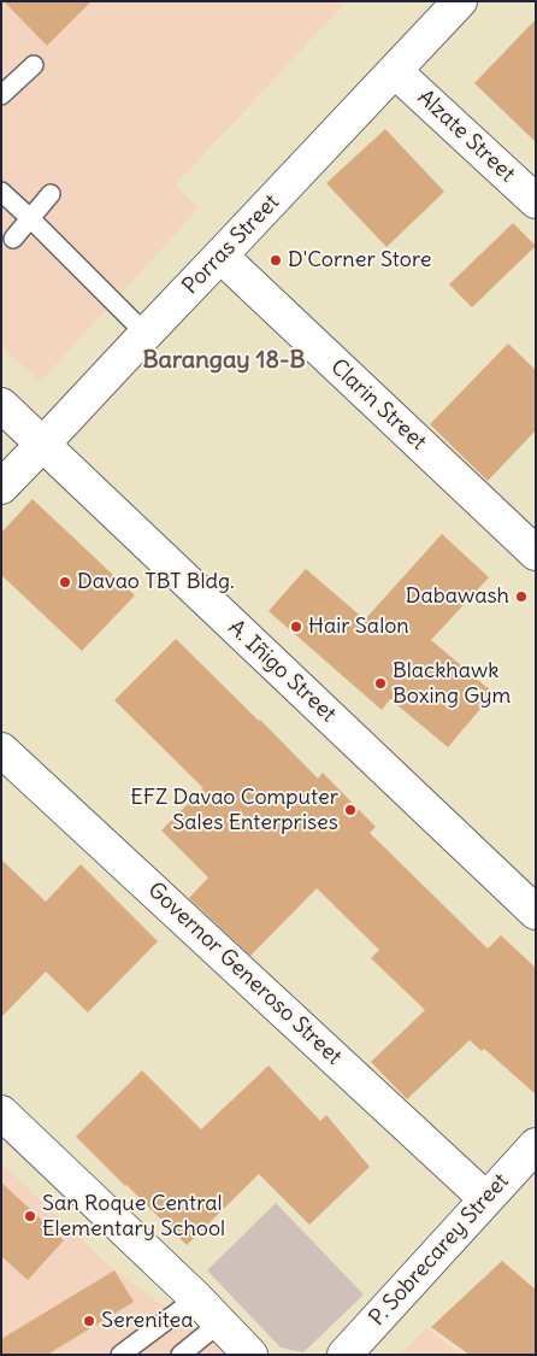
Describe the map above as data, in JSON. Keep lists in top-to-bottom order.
{
  "streets": {
    "street": [
      "Alzate Street",
      "Porras Street",
      "Clarin Street",
      "A. Iñigo Street",
      "Governor Generoso Street",
      "P. Sobrecarey Street"
    ]
  },
  "crossings": [
    ["Alzate Street", "Porras Street"],
    ["Porras Street", "Clarin Street"],
    ["Porras Street", "A. Iñigo Street"],
    ["Governor Generoso Street", "P. Sobrecarey Street"]
  ],
  "districts": ["Barangay 18-B"],
  "places": [
    "D'Corner Store",
    "Davao TBT Bldg.",
    "Dabawash",
    "Hair Salon",
    "Blackhawk Boxing Gym",
    "EFZ Davao Computer Sales Enterprises",
    "San Roque Central Elementary School",
    "Serenitea"
  ]
}
